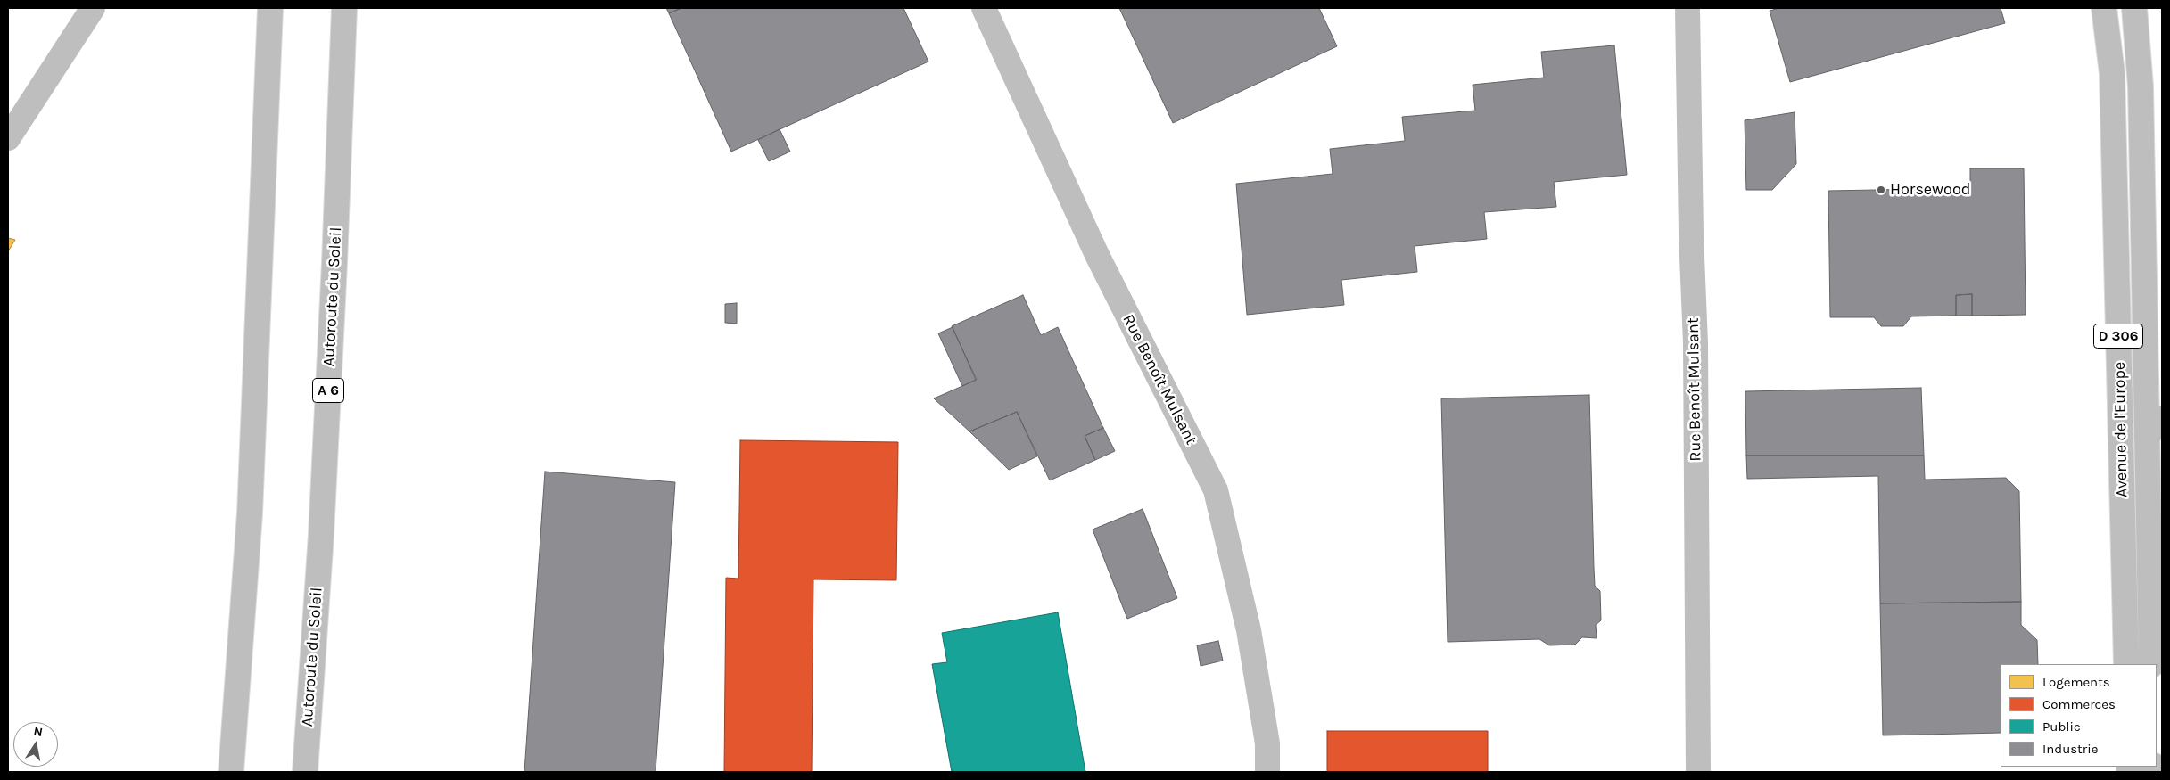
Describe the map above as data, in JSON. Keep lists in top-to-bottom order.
{
  "streets": {
    "main road": [
      "Autoroute du Soleil",
      "D 306",
      "Rue Benoît Mulsant",
      "A 6",
      "Avenue de l'Europe"
    ]
  },
  "places": ["Horsewood"],
  "legend": [
    "Logements",
    "Commerces",
    "Public",
    "Industrie"
  ],
  "north": "top"
}
